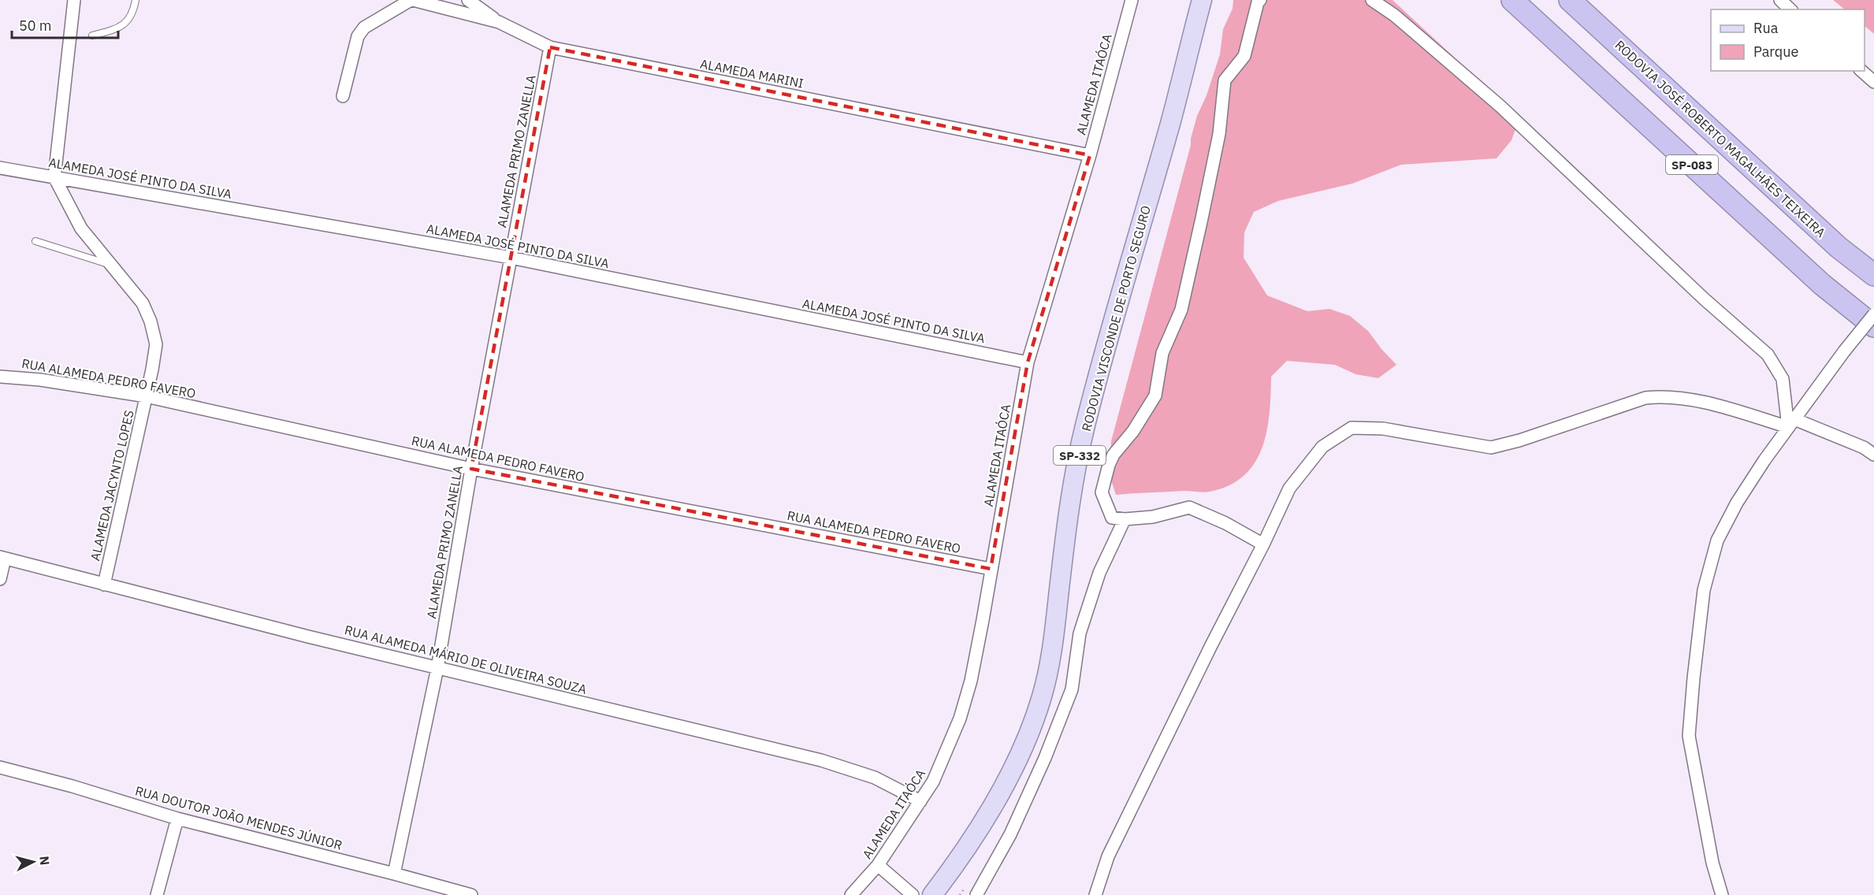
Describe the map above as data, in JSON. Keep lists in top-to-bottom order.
{
  "streets": {
    "highway": ["RODOVIA JOSÉ ROBERTO MAGALHÃES TEIXEIRA", "SP-083"],
    "main road": ["RODOVIA VISCONDE DE PORTO SEGURO", "SP-332"],
    "street": [
      "ALAMEDA MARINI",
      "ALAMEDA ITAÓCA",
      "ALAMEDA PRIMO ZANELLA",
      "ALAMEDA JOSÉ PINTO DA SILVA",
      "RUA ALAMEDA PEDRO FAVERO",
      "ALAMEDA JACYNTO LOPES",
      "RUA ALAMEDA MÁRIO DE OLIVEIRA SOUZA",
      "RUA DOUTOR JOÃO MENDES JÚNIOR"
    ]
  },
  "crossings": [
    ["ALAMEDA MARINI", "ALAMEDA ITAÓCA"],
    ["ALAMEDA MARINI", "ALAMEDA PRIMO ZANELLA"],
    ["ALAMEDA ITAÓCA", "ALAMEDA JOSÉ PINTO DA SILVA"],
    ["ALAMEDA ITAÓCA", "RUA ALAMEDA PEDRO FAVERO"],
    ["ALAMEDA ITAÓCA", "RUA ALAMEDA MÁRIO DE OLIVEIRA SOUZA"],
    ["ALAMEDA PRIMO ZANELLA", "ALAMEDA JOSÉ PINTO DA SILVA"],
    ["ALAMEDA PRIMO ZANELLA", "RUA ALAMEDA PEDRO FAVERO"],
    ["ALAMEDA PRIMO ZANELLA", "RUA ALAMEDA MÁRIO DE OLIVEIRA SOUZA"],
    ["ALAMEDA PRIMO ZANELLA", "RUA DOUTOR JOÃO MENDES JÚNIOR"],
    ["ALAMEDA JOSÉ PINTO DA SILVA", "ALAMEDA JACYNTO LOPES"],
    ["RUA ALAMEDA PEDRO FAVERO", "ALAMEDA JACYNTO LOPES"],
    ["ALAMEDA JACYNTO LOPES", "RUA ALAMEDA MÁRIO DE OLIVEIRA SOUZA"]
  ],
  "legend": ["Rua", "Parque"],
  "scale_bar": "50 m",
  "north": "right"
}
